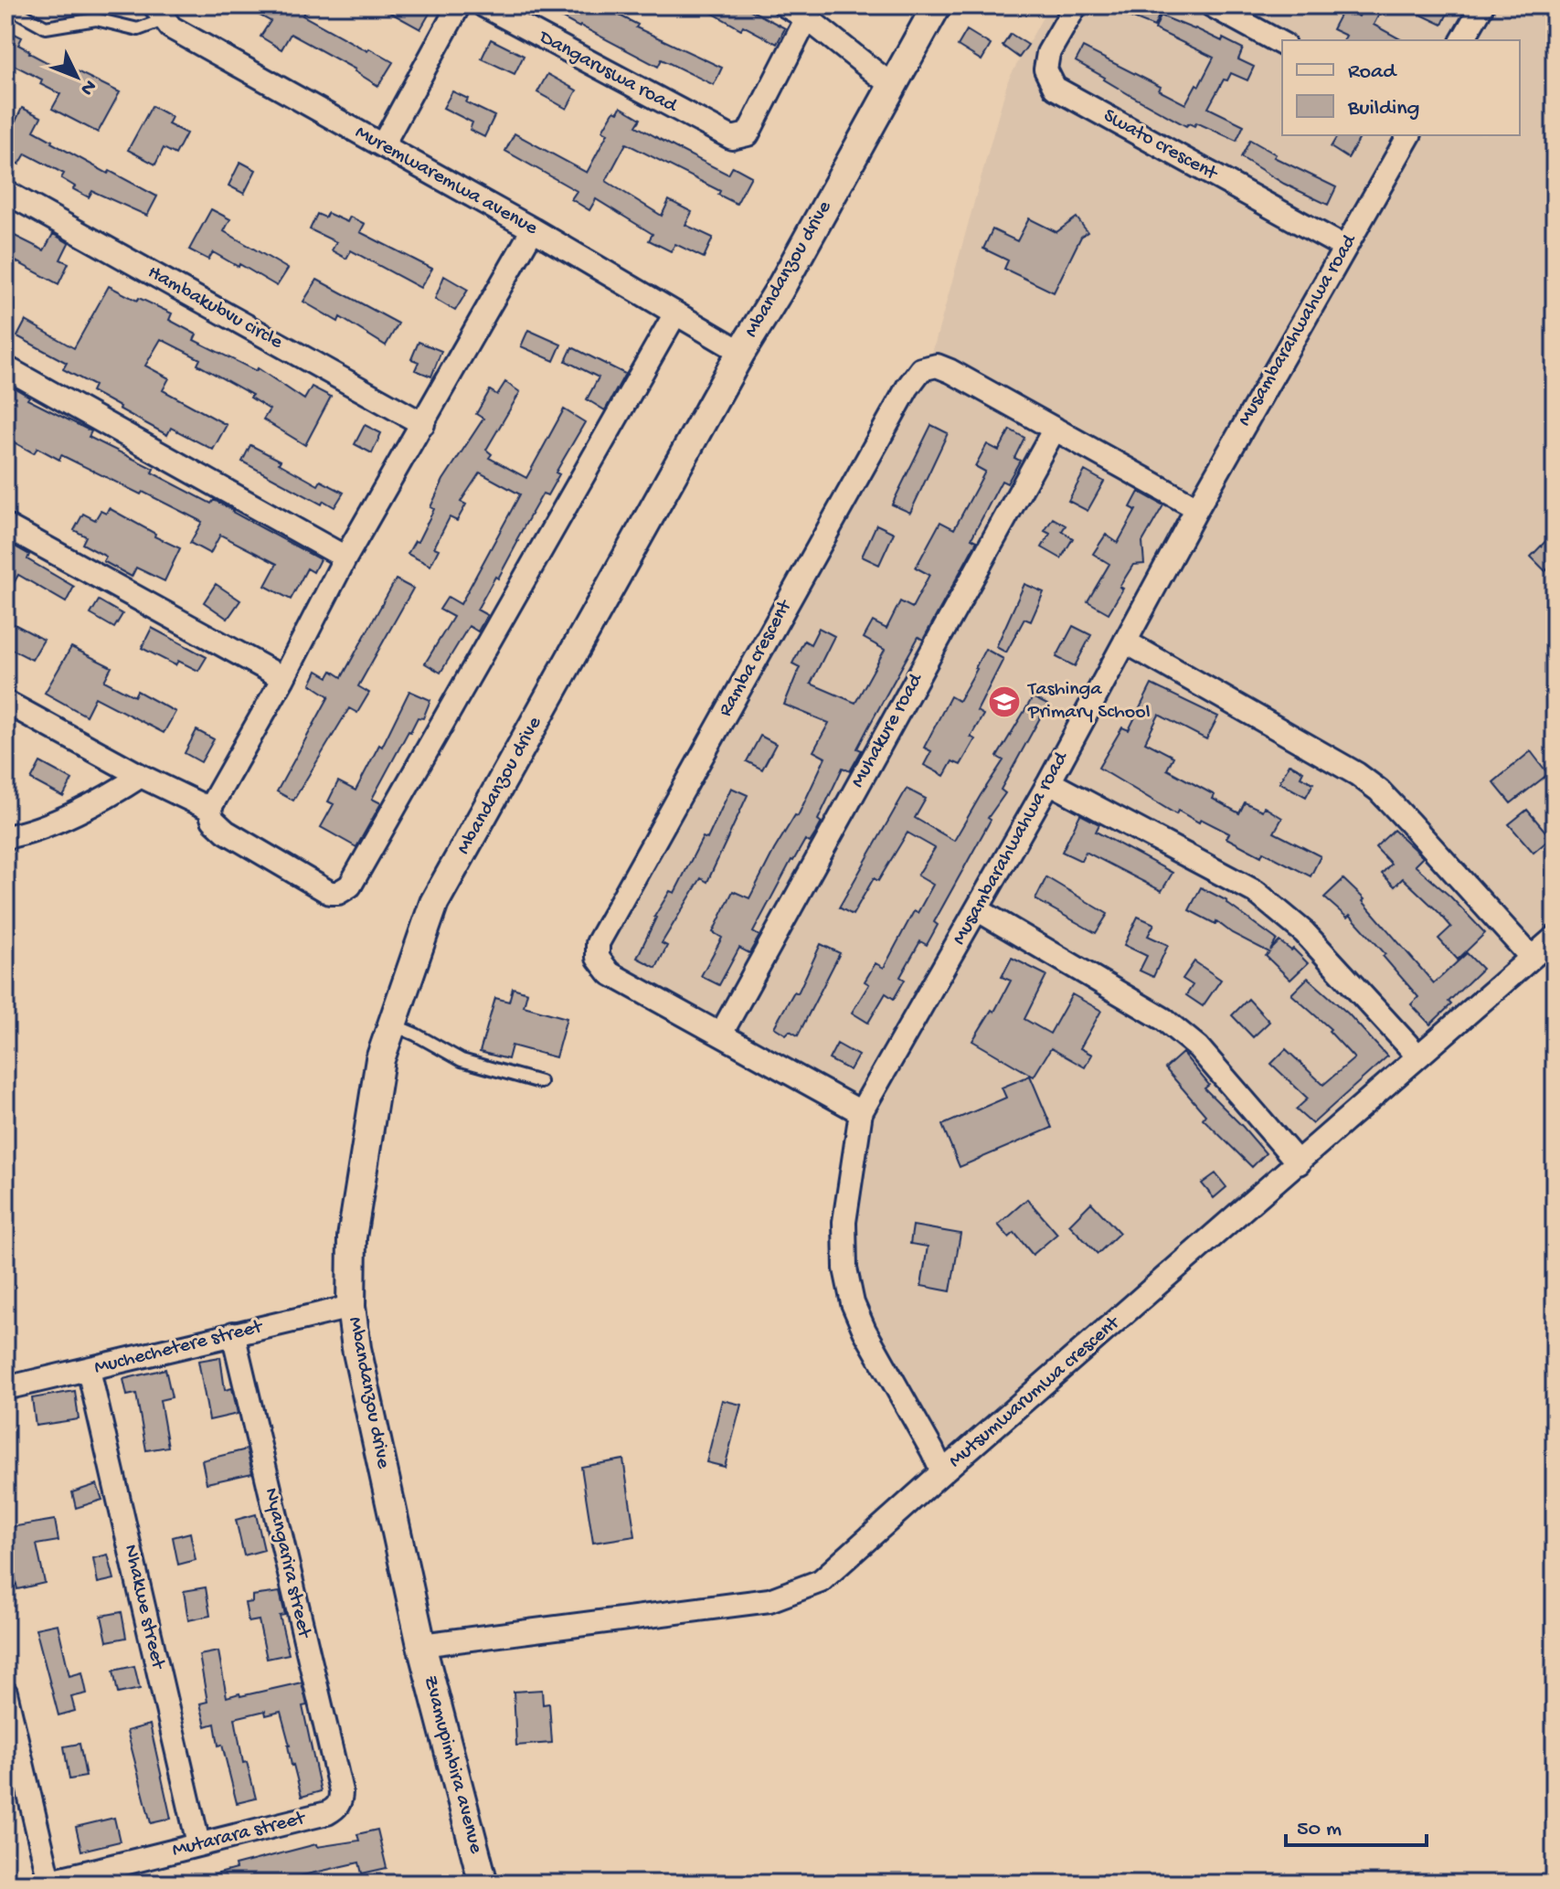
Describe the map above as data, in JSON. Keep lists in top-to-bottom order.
{
  "streets": {
    "street": [
      "Dangaruswa road",
      "Swato crescent",
      "Muremwaremwa avenue",
      "Mbandanzou drive",
      "Hambakubvu circle",
      "Musambarahwahwa road",
      "Ramba crescent",
      "Muhakure road",
      "Muchechetere street",
      "Mutsumwarumwa crescent",
      "Nyangarira street",
      "Nhakwe street",
      "Zvamupimbira avenue",
      "Mutarara street"
    ]
  },
  "crossings": [
    ["Swato crescent", "Musambarahwahwa road"],
    ["Muremwaremwa avenue", "Mbandanzou drive"],
    ["Mbandanzou drive", "Muchechetere street"],
    ["Mbandanzou drive", "Mutsumwarumwa crescent"],
    ["Mbandanzou drive", "Zvamupimbira avenue"],
    ["Musambarahwahwa road", "Ramba crescent"],
    ["Musambarahwahwa road", "Mutsumwarumwa crescent"],
    ["Ramba crescent", "Muhakure road"],
    ["Muchechetere street", "Nyangarira street"],
    ["Muchechetere street", "Nhakwe street"],
    ["Mutsumwarumwa crescent", "Zvamupimbira avenue"],
    ["Nyangarira street", "Mutarara street"],
    ["Nhakwe street", "Mutarara street"]
  ],
  "places": {
    "school or university": ["Tashinga Primary School"]
  },
  "legend": ["Road", "Building"],
  "scale_bar": "50 m",
  "north": "bottom right"
}
